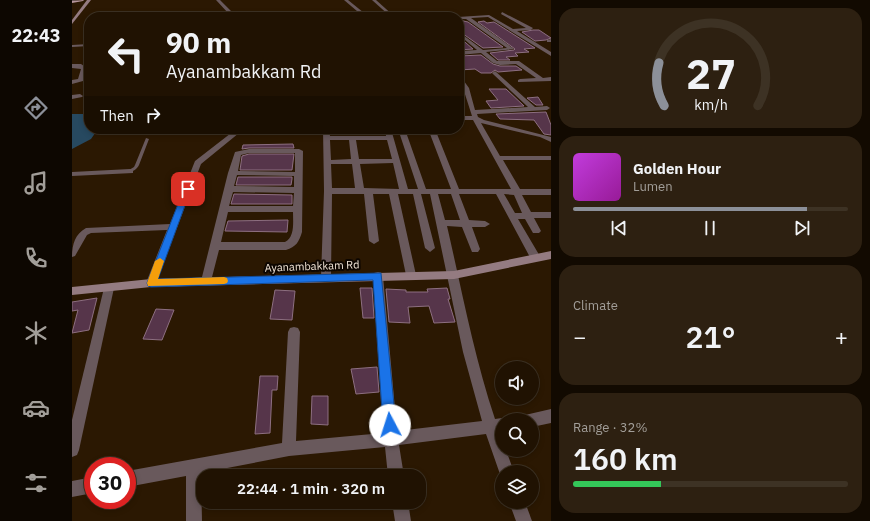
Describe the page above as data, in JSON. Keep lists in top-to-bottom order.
{
  "streets": {
    "street": ["Ayanambakkam Rd"]
  },
  "page": {
    "tabs": "22:43",
    "turn": ["90 m", "Ayanambakkam Rd"],
    "then": "Then",
    "song": ["Golden Hour", "Lumen"],
    "tile": [
      "Climate",
      ["Range · 32%", "160 km"]
    ],
    "heat": ["−", "21°", "+"],
    "limit": "30",
    "trip": "22:44 · 1 min · 320 m",
    "gauge": ["27", "km/h"]
  }
}
